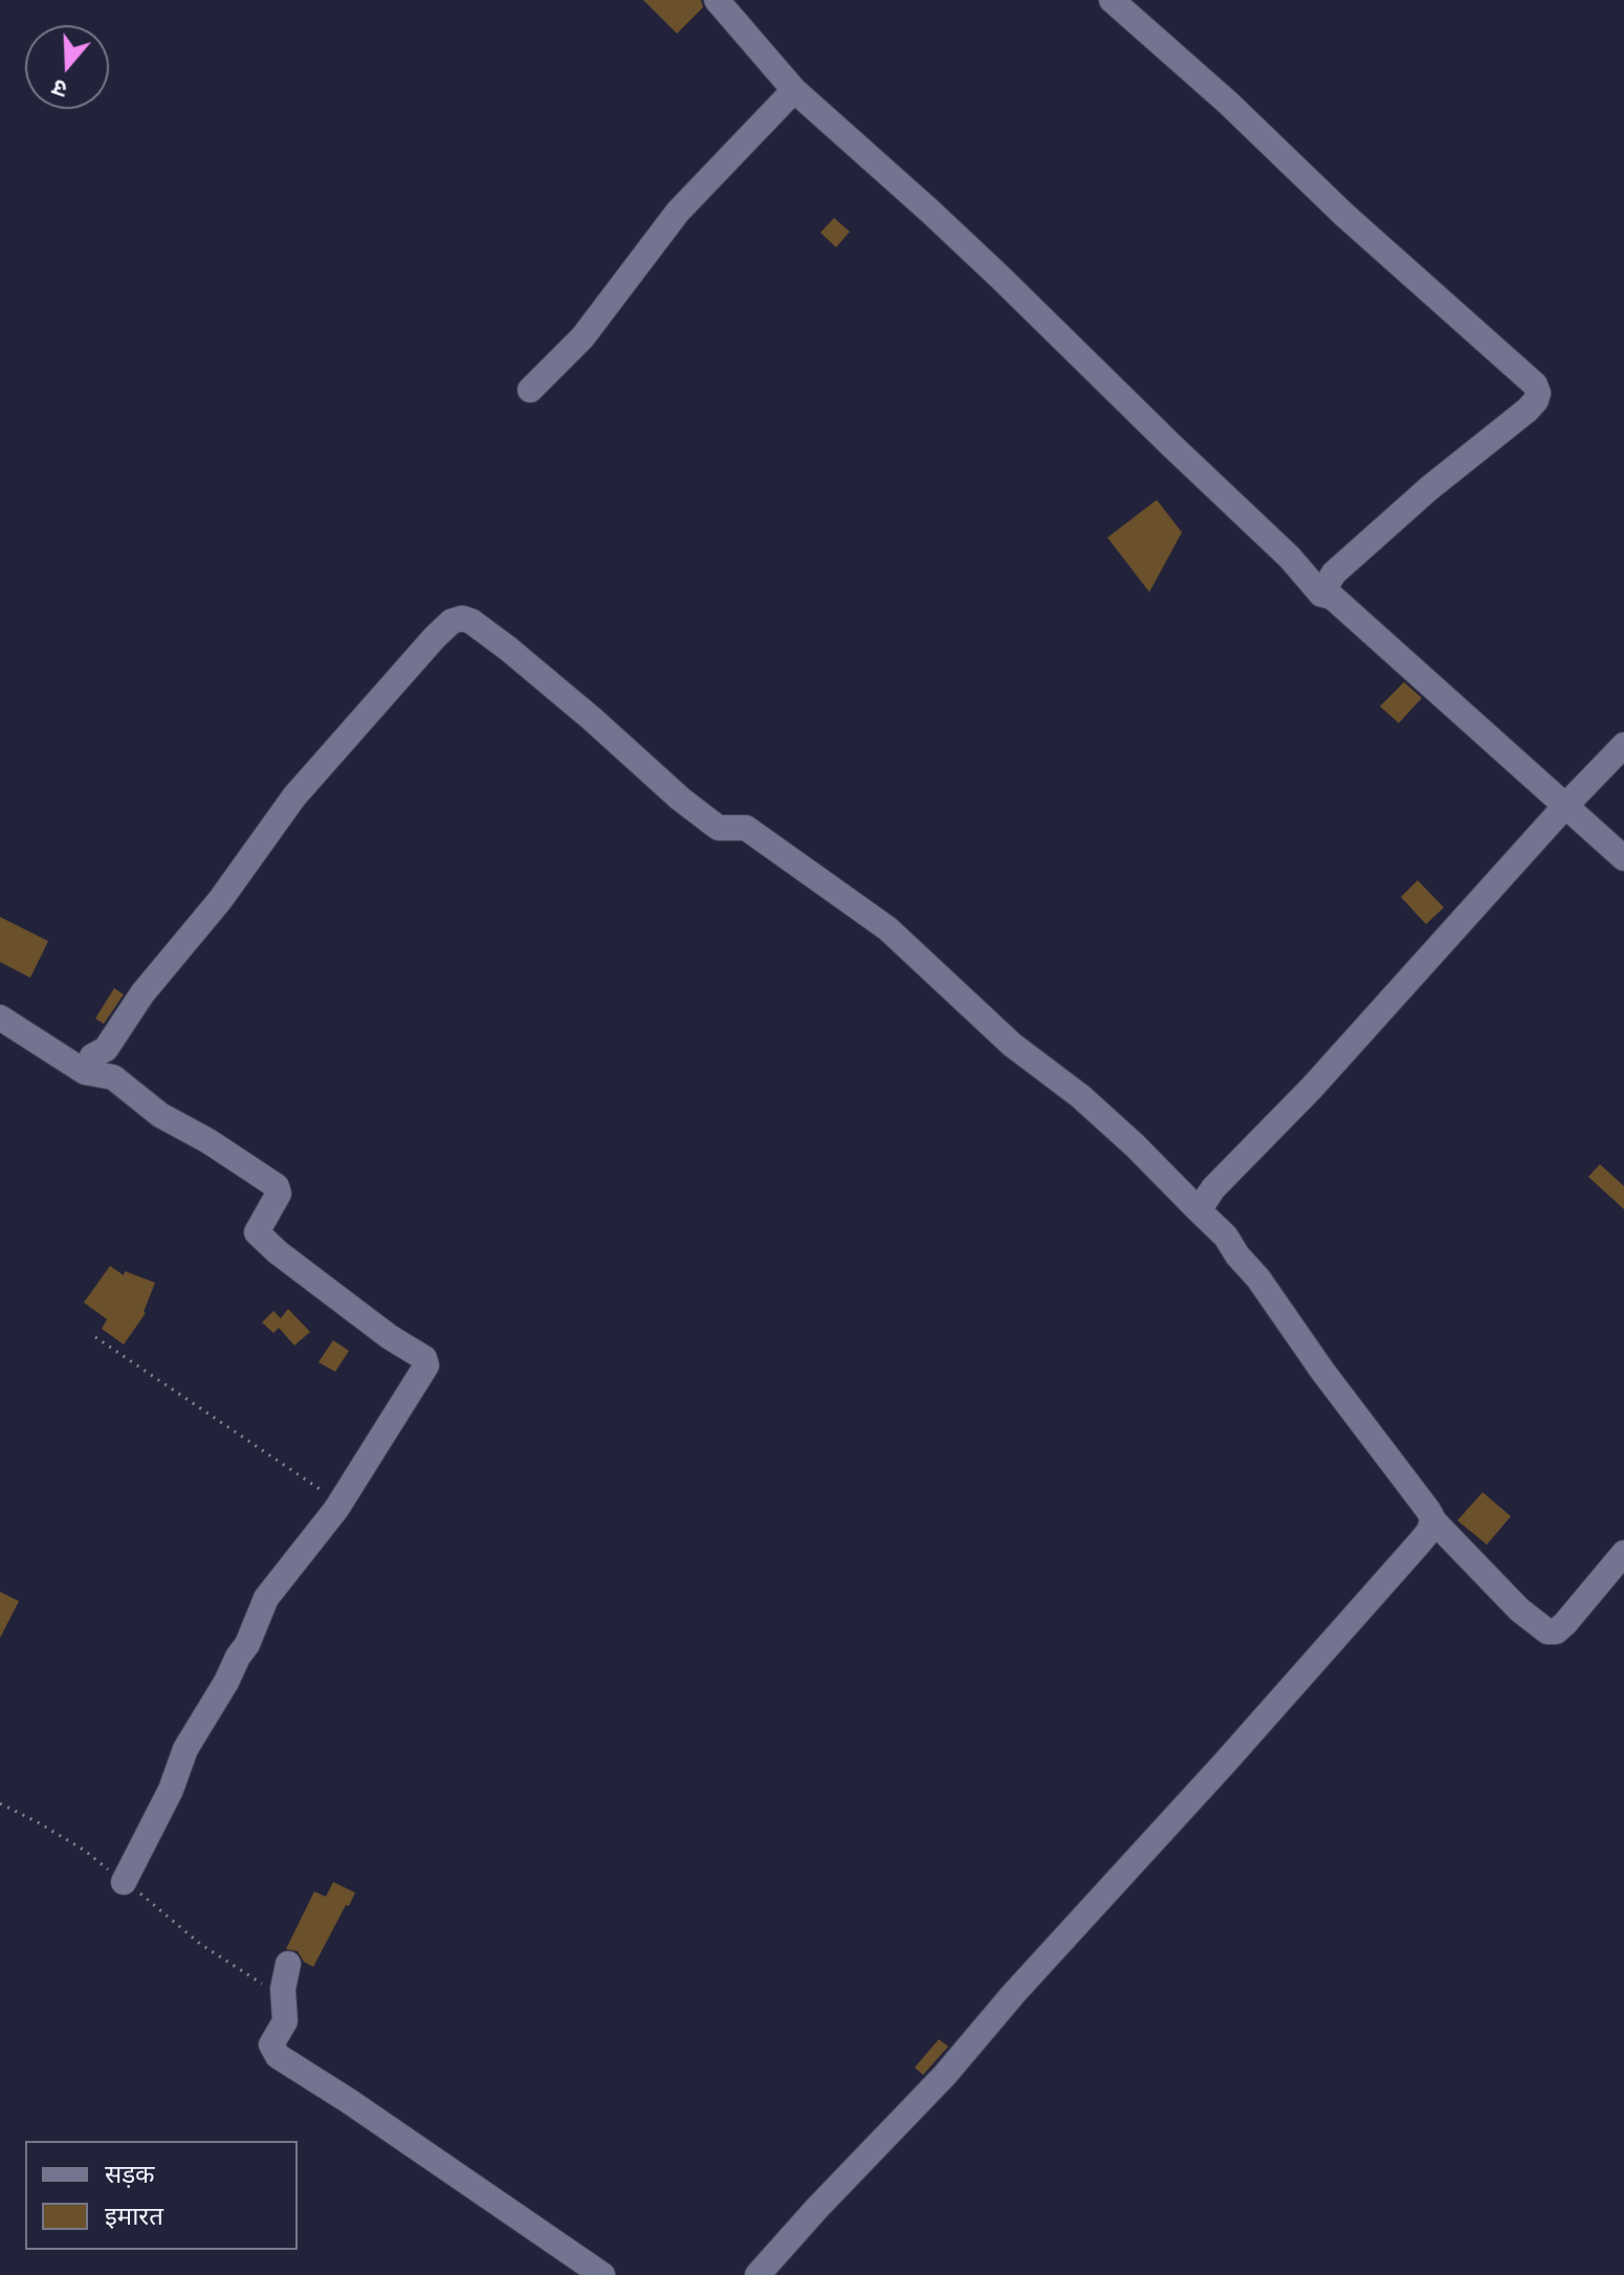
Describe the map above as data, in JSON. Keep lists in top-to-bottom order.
{
  "legend": ["सड़क", "इमारत"],
  "north": "bottom"
}
